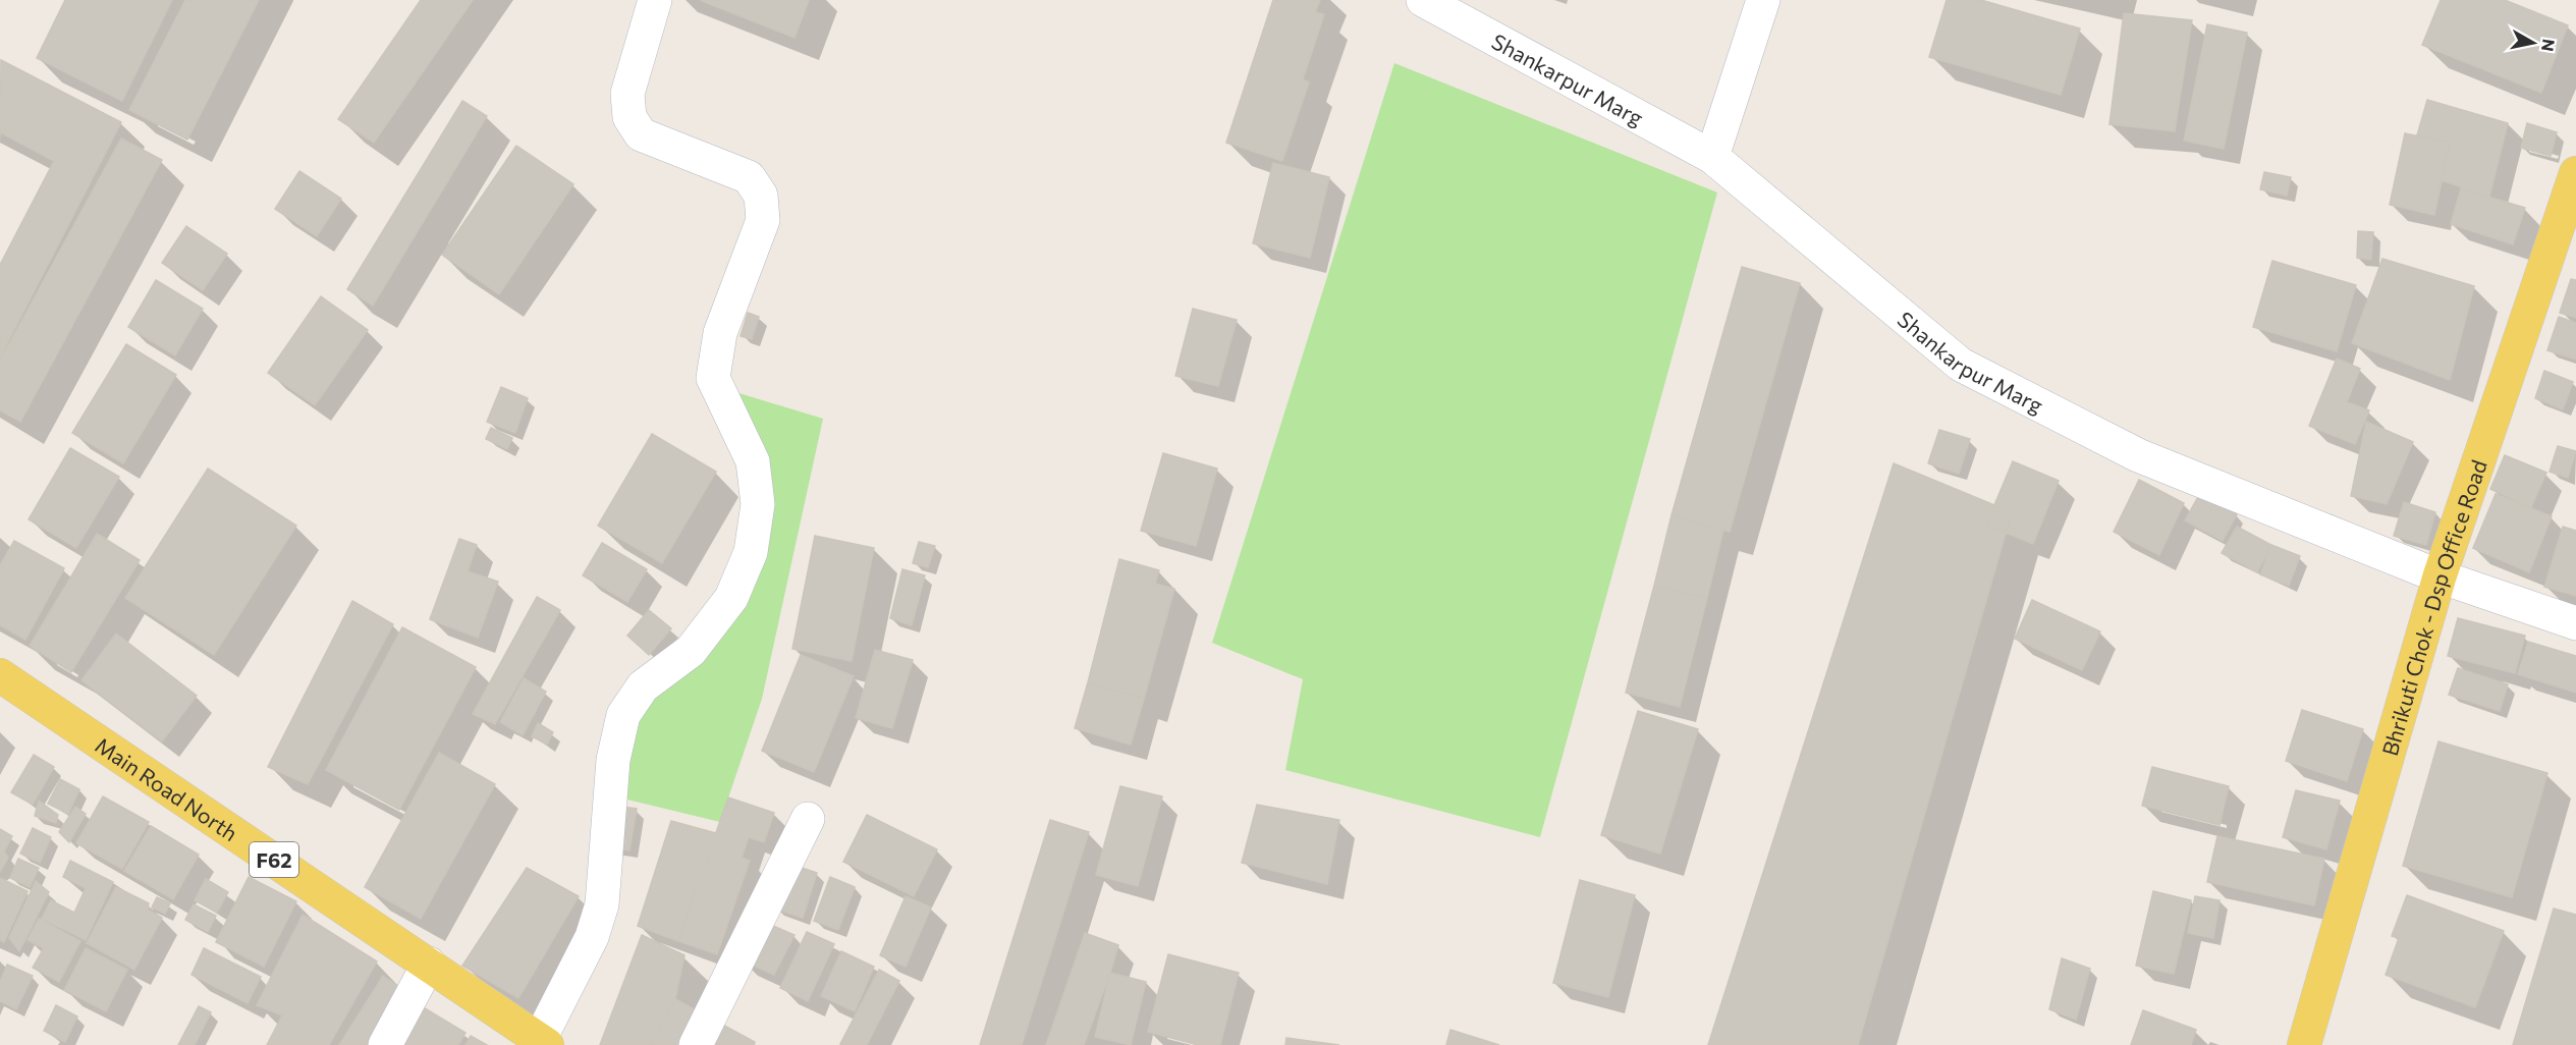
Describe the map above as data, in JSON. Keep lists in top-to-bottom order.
{
  "streets": {
    "main road": ["Bhrikuti Chok - Dsp Office Road", "Main Road North", "F62"],
    "street": ["Shankarpur Marg"]
  },
  "crossings": [
    ["Shankarpur Marg", "Bhrikuti Chok - Dsp Office Road"]
  ],
  "north": "right"
}
